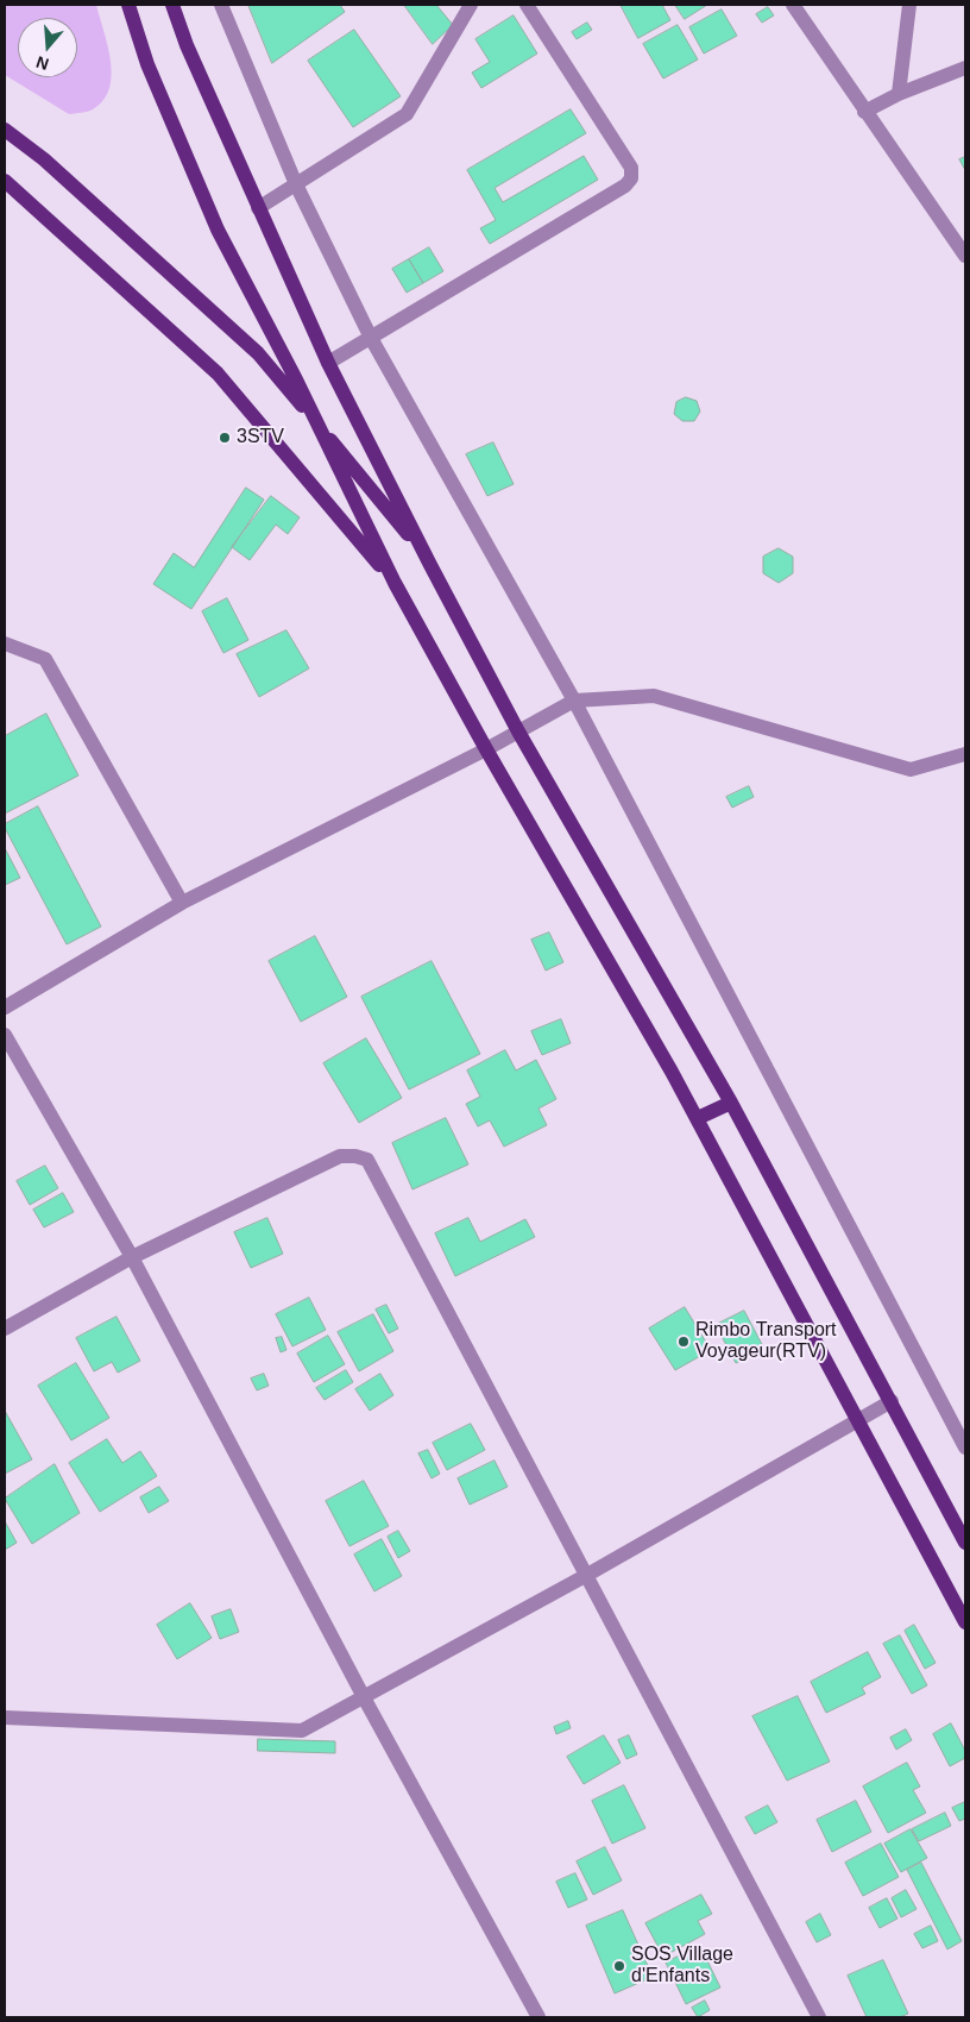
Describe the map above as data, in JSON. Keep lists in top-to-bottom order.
{
  "places": ["3STV", "Rimbo Transport Voyageur(RTV)", "SOS Village d'Enfants"],
  "north": "bottom"
}
